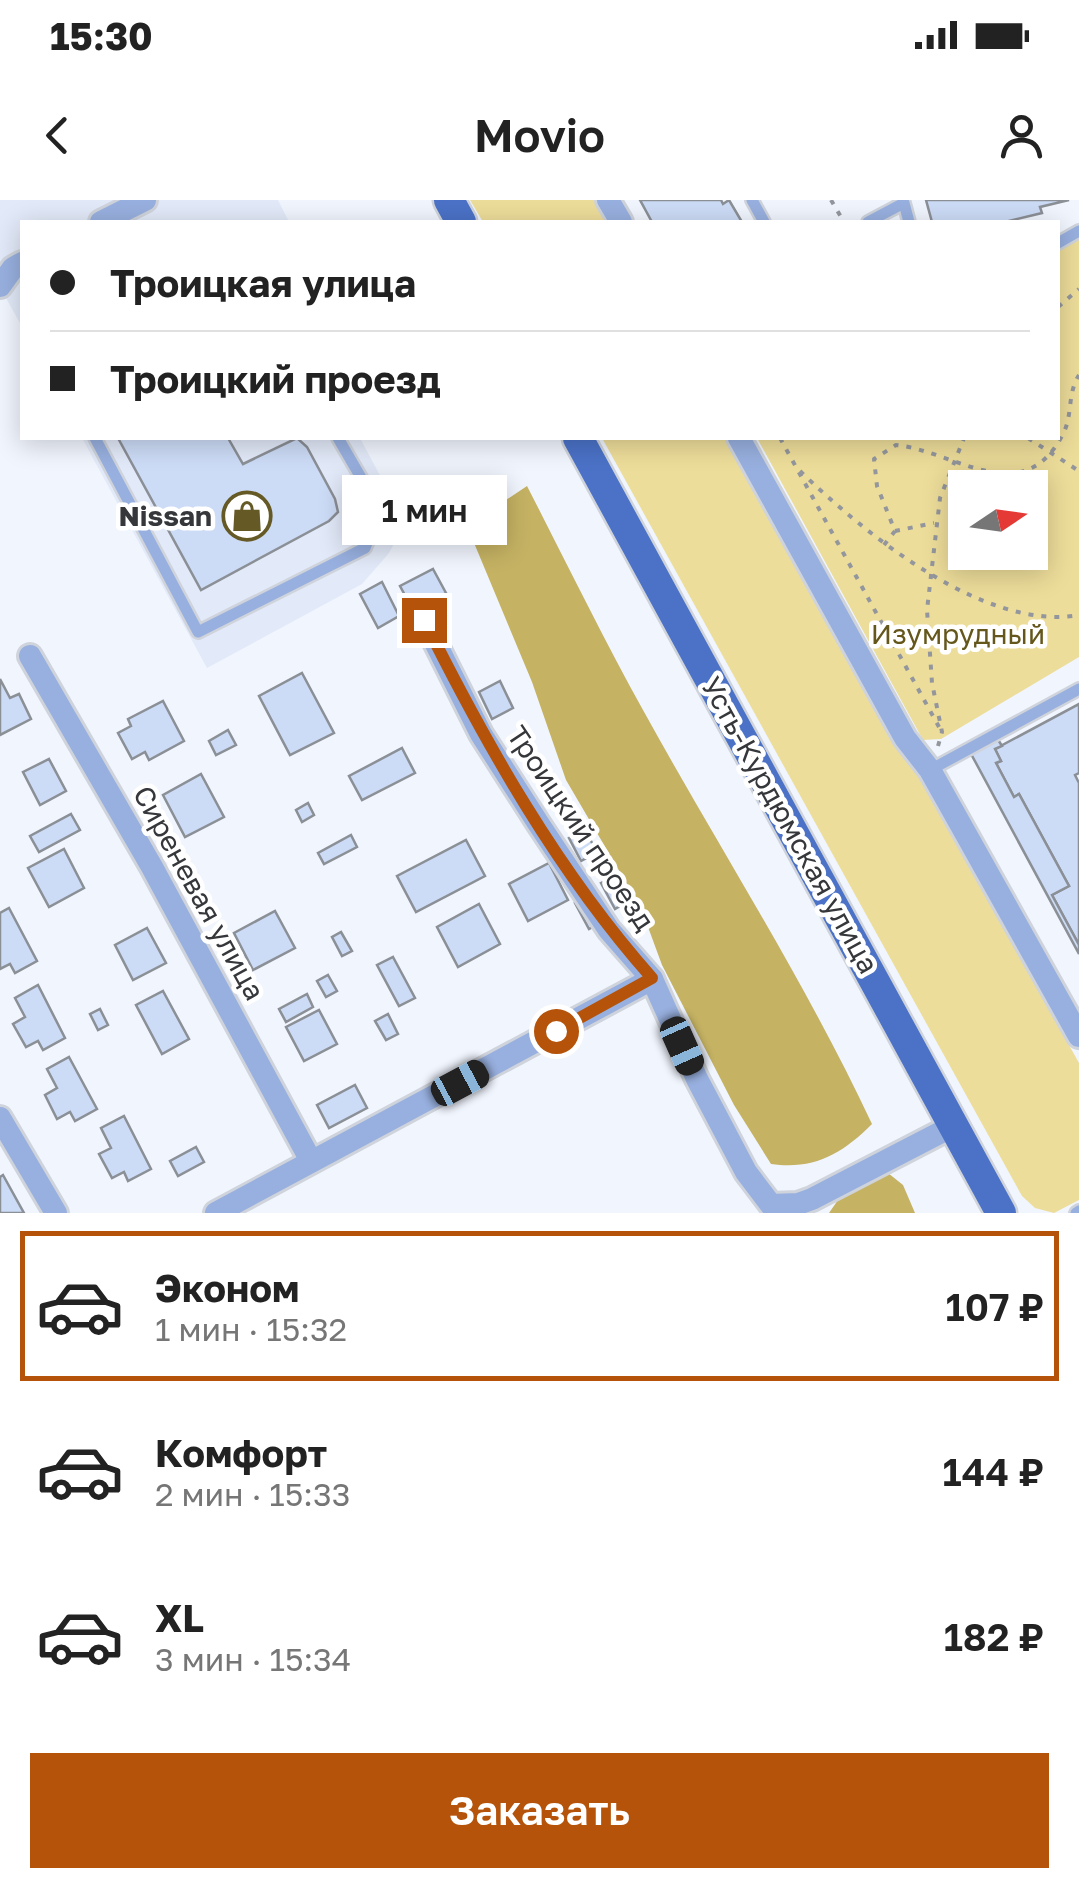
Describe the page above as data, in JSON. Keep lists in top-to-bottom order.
{
  "streets": {
    "main road": ["Усть-Курдюмская улица"],
    "street": ["Троицкий проезд", "Сиреневая улица"]
  },
  "crossings": [
    ["Усть-Курдюмская улица", "Троицкий проезд"]
  ],
  "parks": ["Изумрудный"],
  "places": {
    "shop": ["Nissan"]
  },
  "north": "right",
  "page": {
    "status": "15:30",
    "header": "Movio",
    "banner": ["Троицкая улица", "Троицкий проезд"],
    "bubble": "1 мин",
    "list": [
      {
        "name": "Эконом",
        "note": "1 мин · 15:32",
        "value": "107 ₽"
      },
      {
        "name": "Комфорт",
        "note": "2 мин · 15:33",
        "value": "144 ₽"
      },
      {
        "name": "XL",
        "note": "3 мин · 15:34",
        "value": "182 ₽"
      }
    ],
    "buttons": "Заказать"
  }
}
